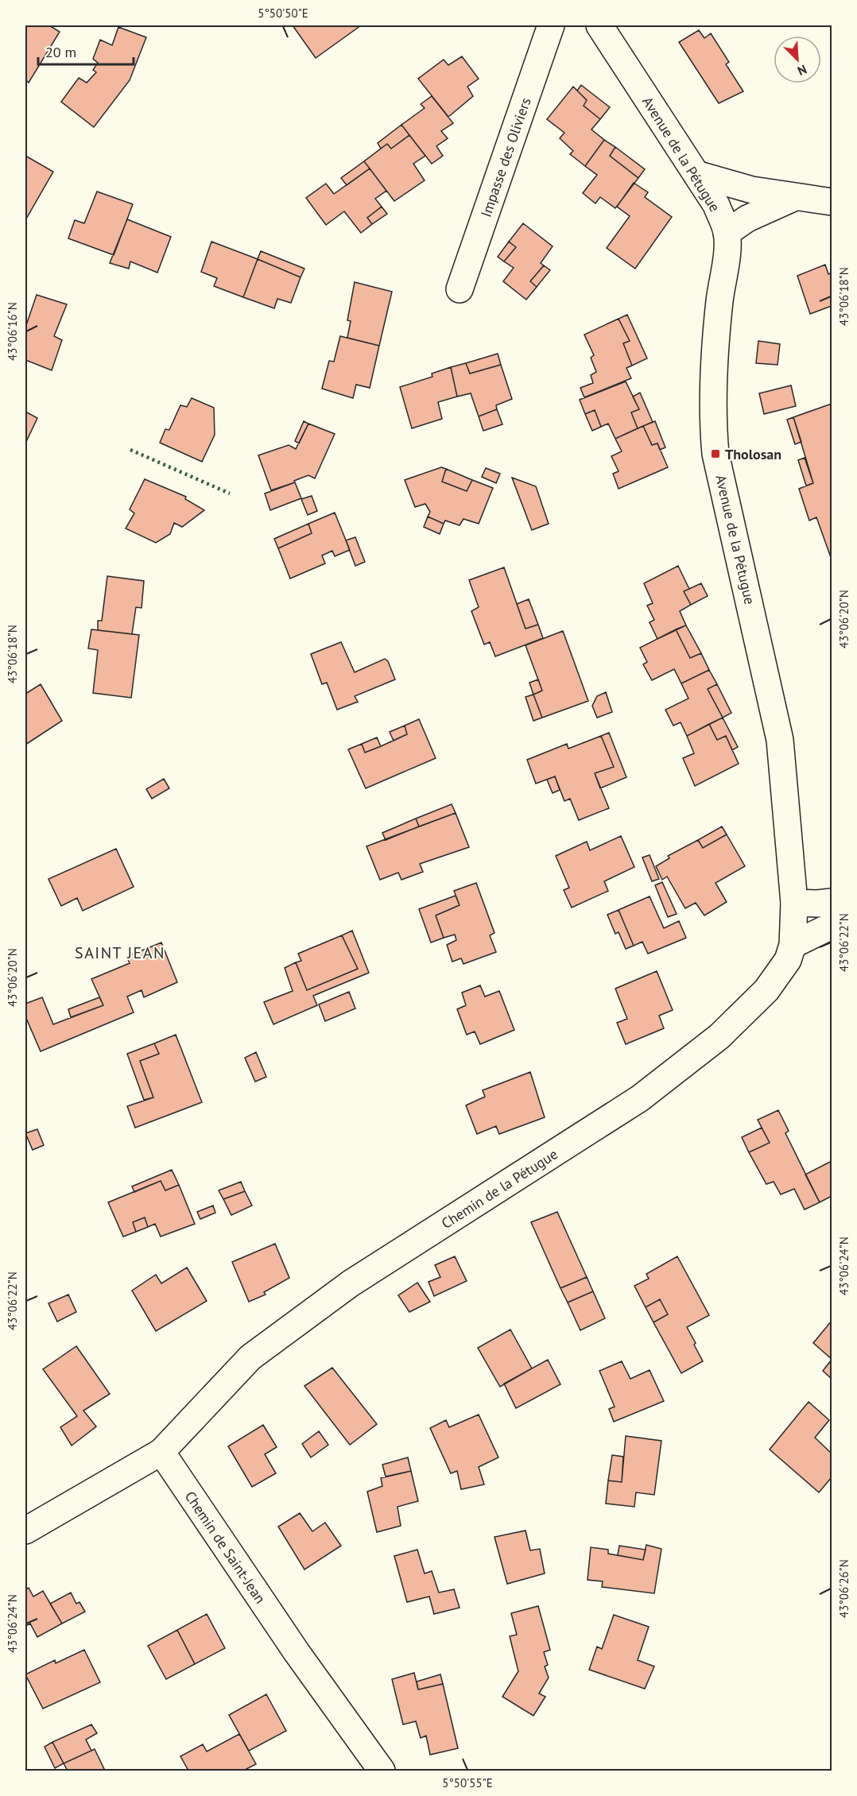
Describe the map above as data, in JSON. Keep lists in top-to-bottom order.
{
  "streets": {
    "street": [
      "Avenue de la Pétugue",
      "Impasse des Oliviers",
      "Chemin de la Pétugue",
      "Chemin de Saint-Jean"
    ]
  },
  "crossings": [
    ["Avenue de la Pétugue", "Chemin de la Pétugue"],
    ["Chemin de la Pétugue", "Chemin de Saint-Jean"]
  ],
  "districts": ["SAINT JEAN"],
  "places": {
    "transit": ["Tholosan"]
  },
  "scale_bar": "20 m",
  "north": "bottom right",
  "coordinates": [
    "5°50'50\"E",
    "43°06'18\"N",
    "43°06'16\"N",
    "43°06'20\"N",
    "43°06'22\"N",
    "43°06'24\"N",
    "43°06'26\"N",
    "5°50'55\"E"
  ]
}
